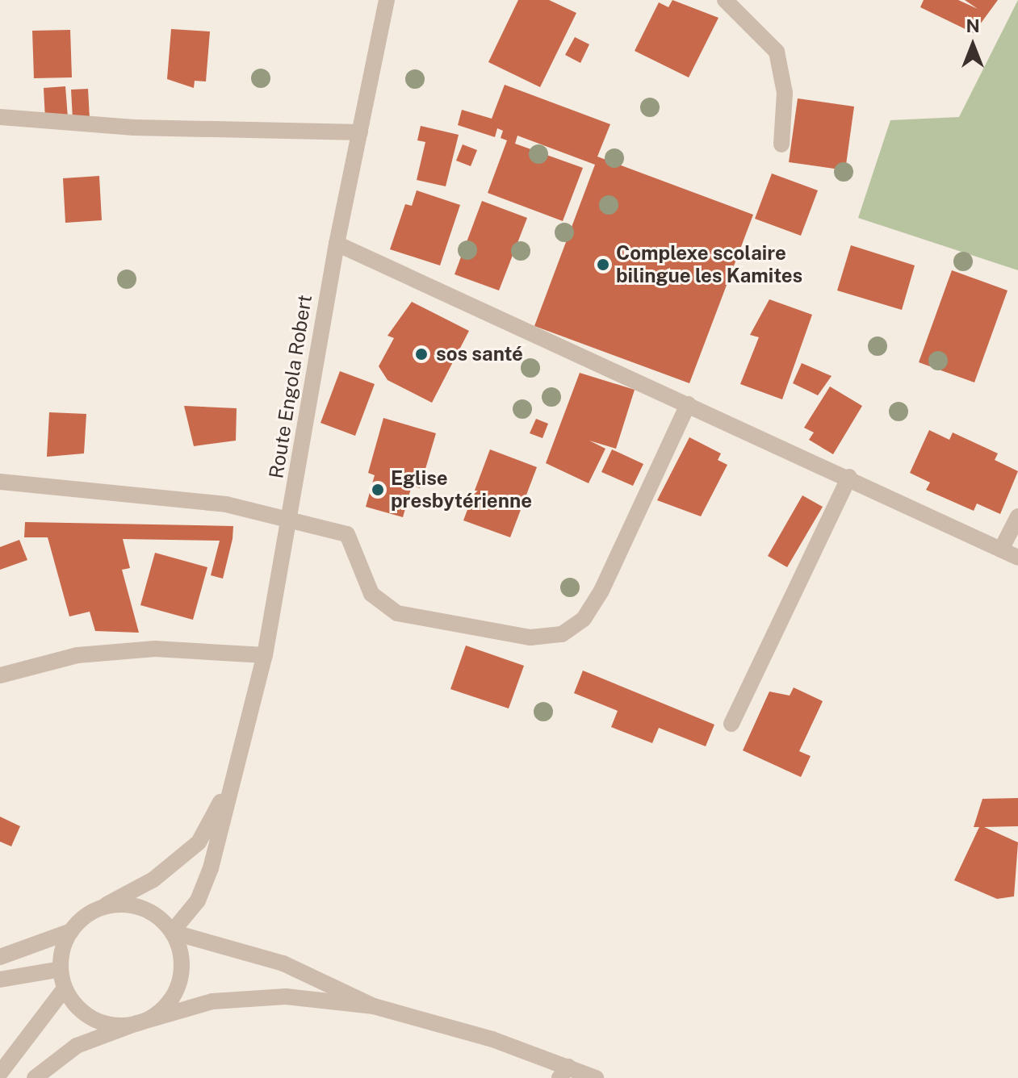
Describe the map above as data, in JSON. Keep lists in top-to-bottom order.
{
  "streets": {
    "street": ["Route Engola Robert"]
  },
  "places": ["Complexe scolaire bilingue les Kamites", "sos santé", "Eglise presbytérienne"],
  "north": "top"
}
